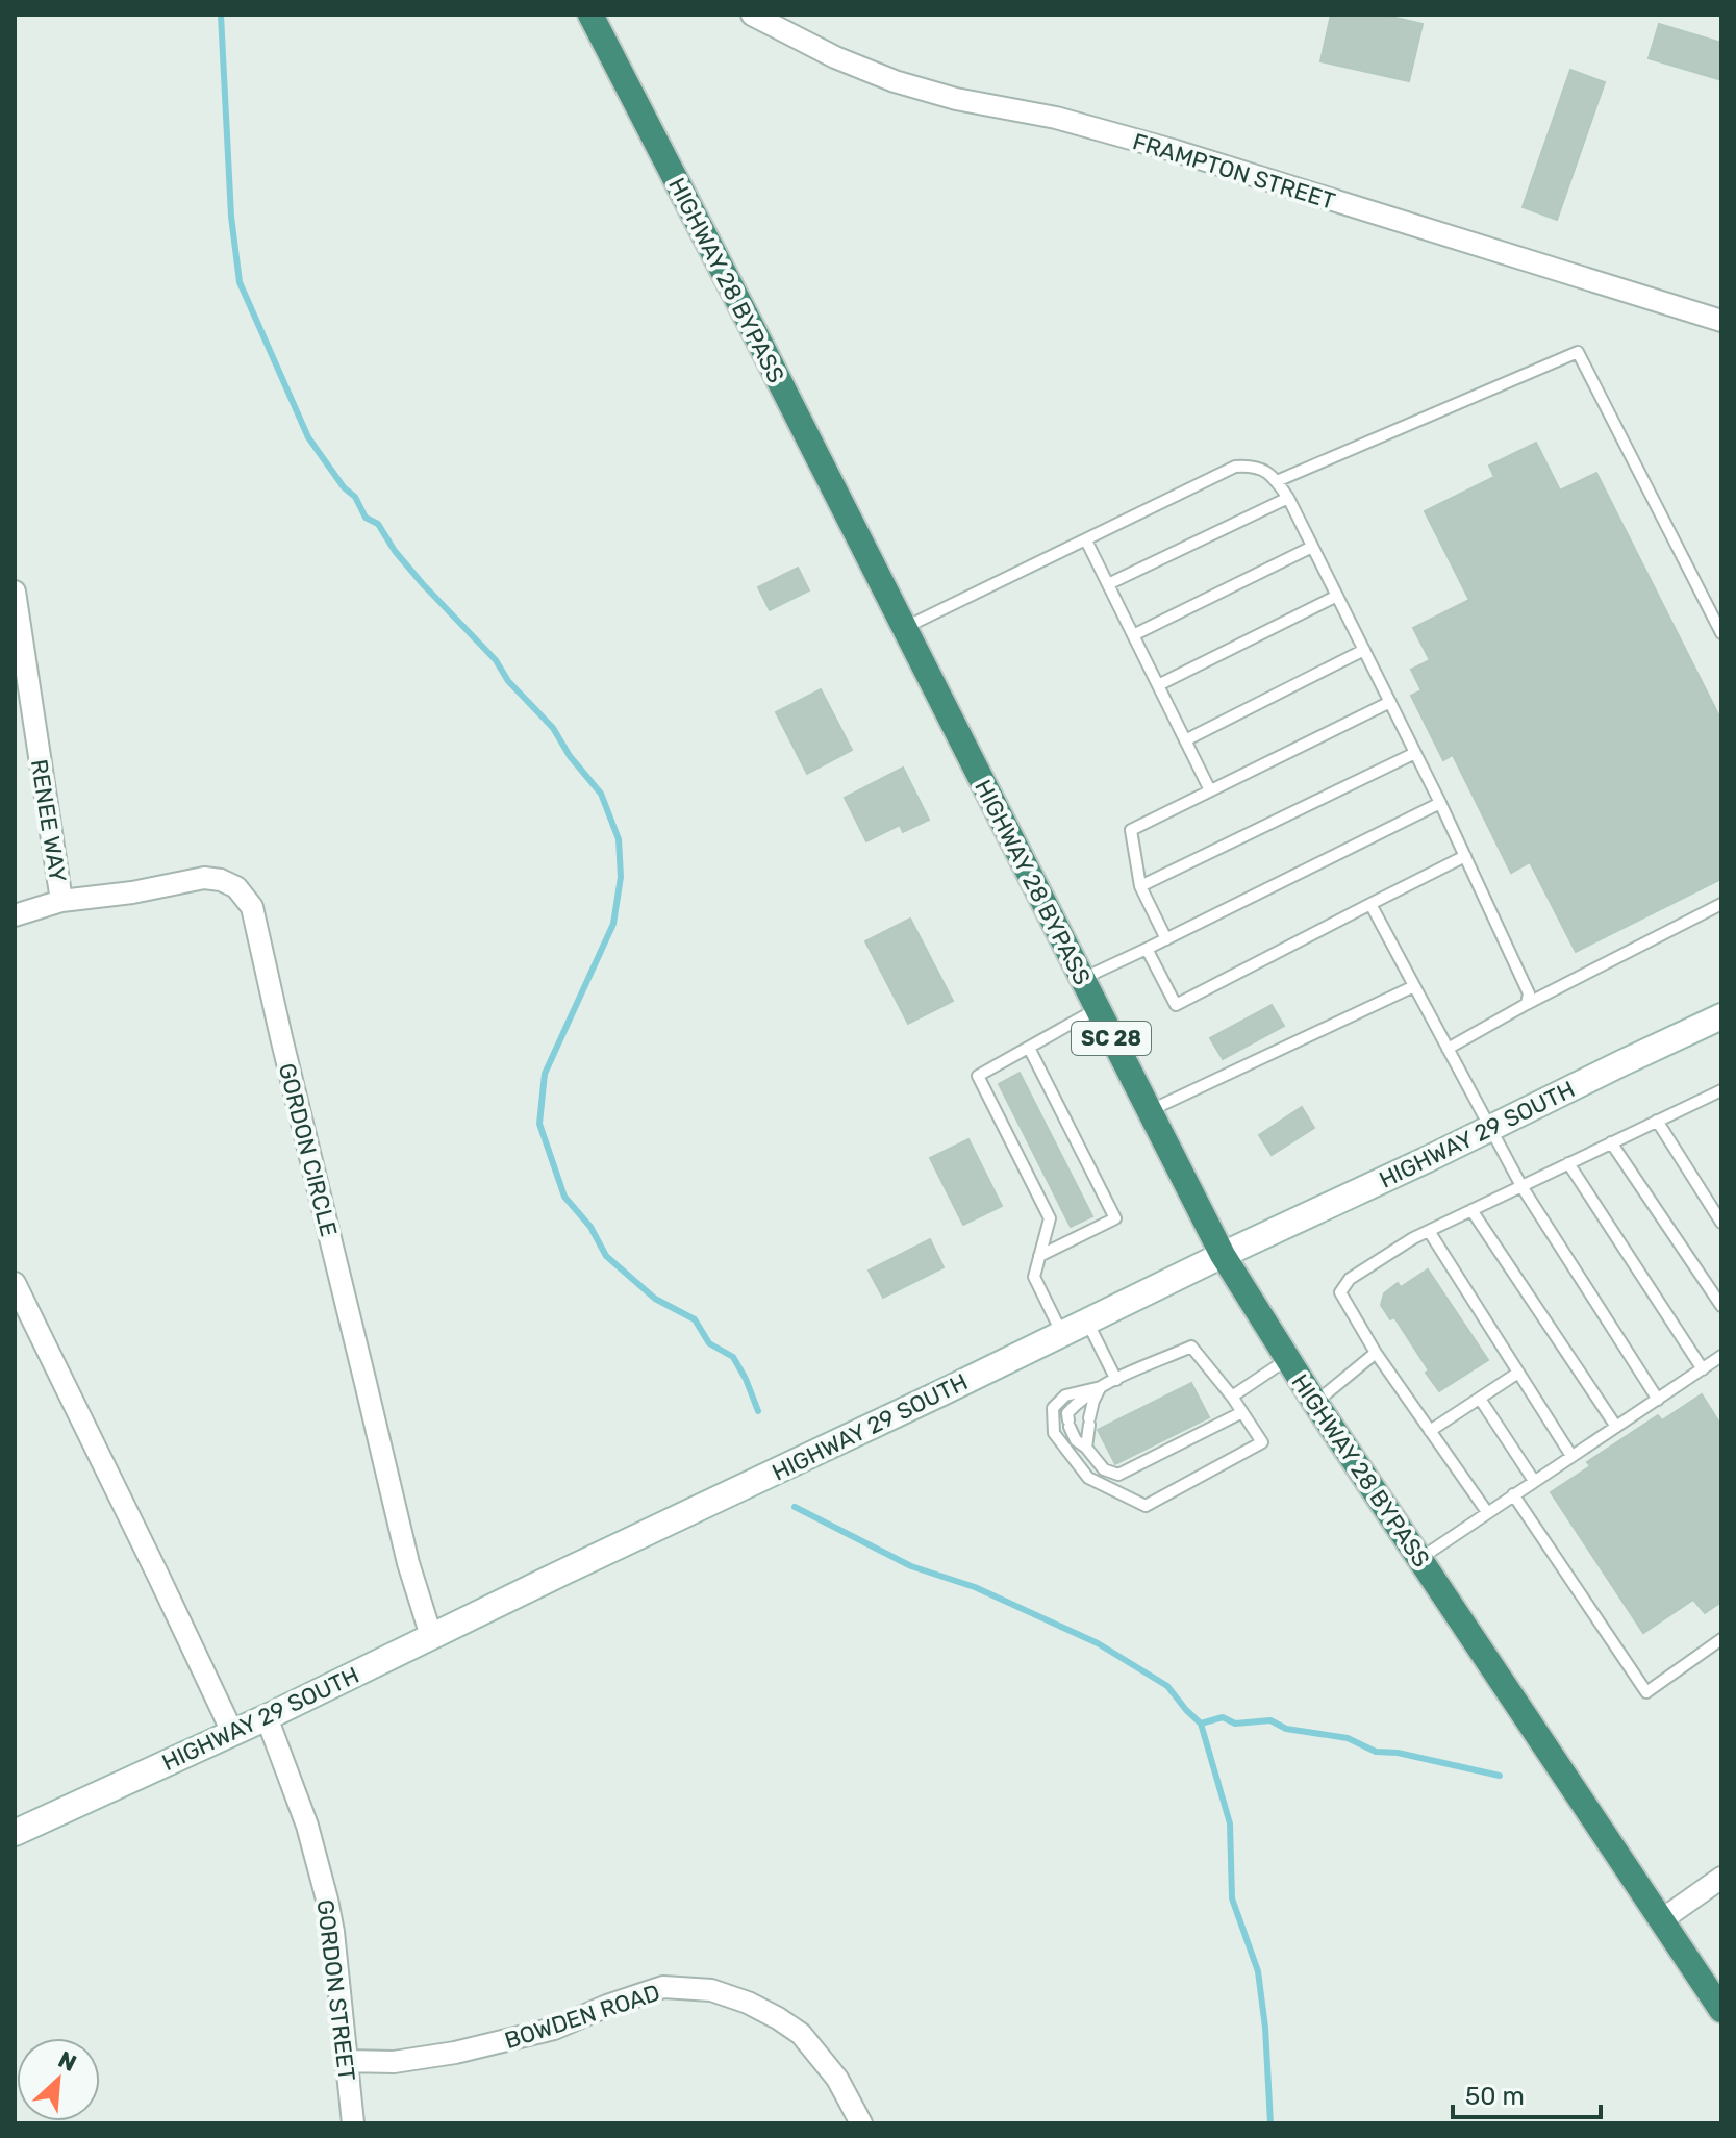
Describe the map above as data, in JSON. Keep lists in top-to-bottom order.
{
  "streets": {
    "highway": ["HIGHWAY 28 BYPASS", "SC 28"],
    "main road": ["HIGHWAY 29 SOUTH"],
    "street": [
      "FRAMPTON STREET",
      "RENEE WAY",
      "GORDON CIRCLE",
      "GORDON STREET",
      "BOWDEN ROAD"
    ]
  },
  "crossings": [
    ["HIGHWAY 28 BYPASS", "HIGHWAY 29 SOUTH"],
    ["RENEE WAY", "GORDON CIRCLE"],
    ["HIGHWAY 29 SOUTH", "GORDON CIRCLE"],
    ["HIGHWAY 29 SOUTH", "GORDON STREET"],
    ["GORDON STREET", "BOWDEN ROAD"]
  ],
  "scale_bar": "50 m",
  "north": "top right"
}
